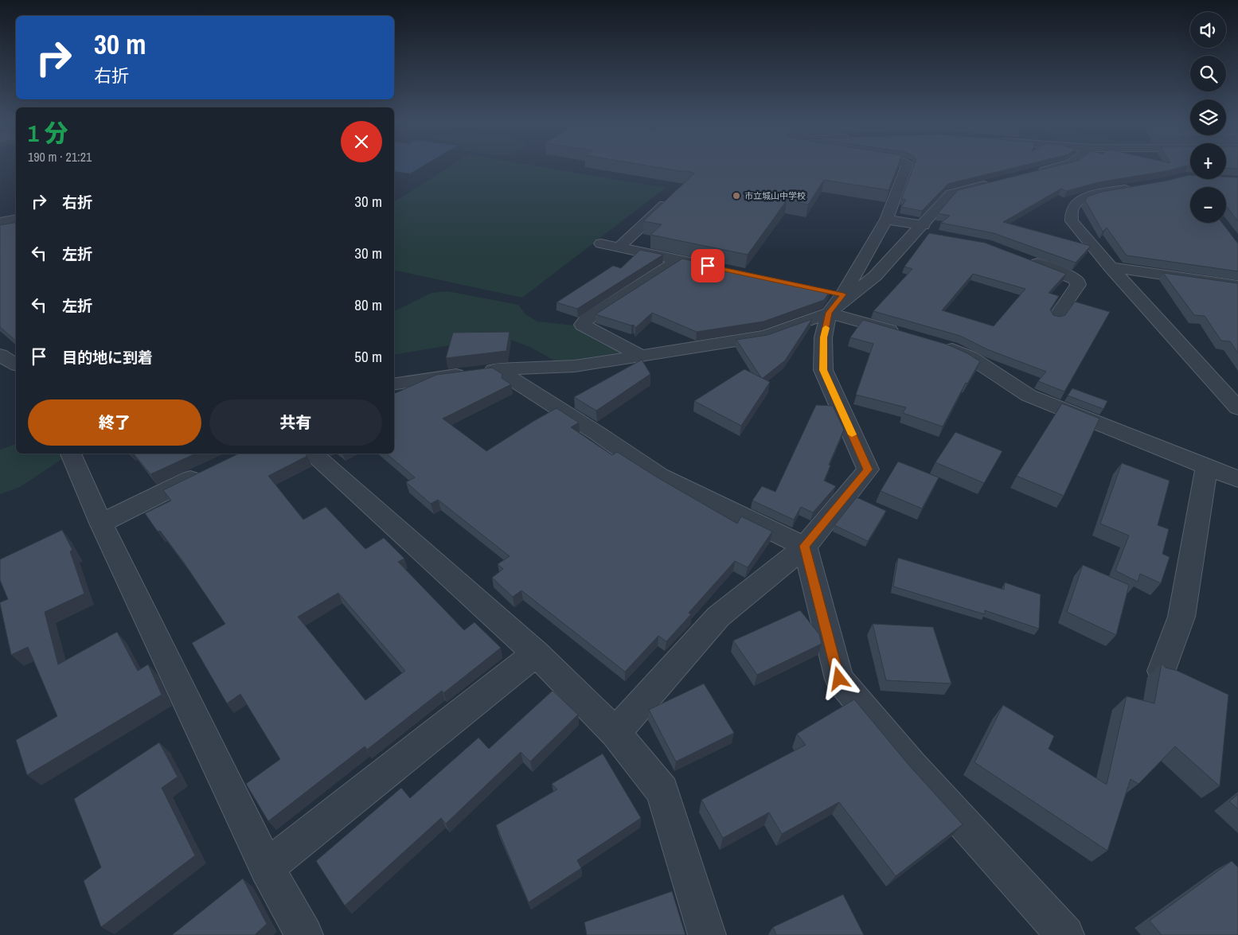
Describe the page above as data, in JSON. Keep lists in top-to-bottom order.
{
  "places": ["市立城山中学校"],
  "page": {
    "map_buttons": ["+", "−"],
    "turn": ["30 m", "右折"],
    "heading": ["1 分", "190 m · 21:21"],
    "list": [
      {
        "name": "右折",
        "value": "30 m"
      },
      {
        "name": "左折",
        "value": "30 m"
      },
      {
        "name": "左折",
        "value": "80 m"
      },
      {
        "name": "目的地に到着",
        "value": "50 m"
      }
    ],
    "buttons": ["終了", "共有"]
  }
}
